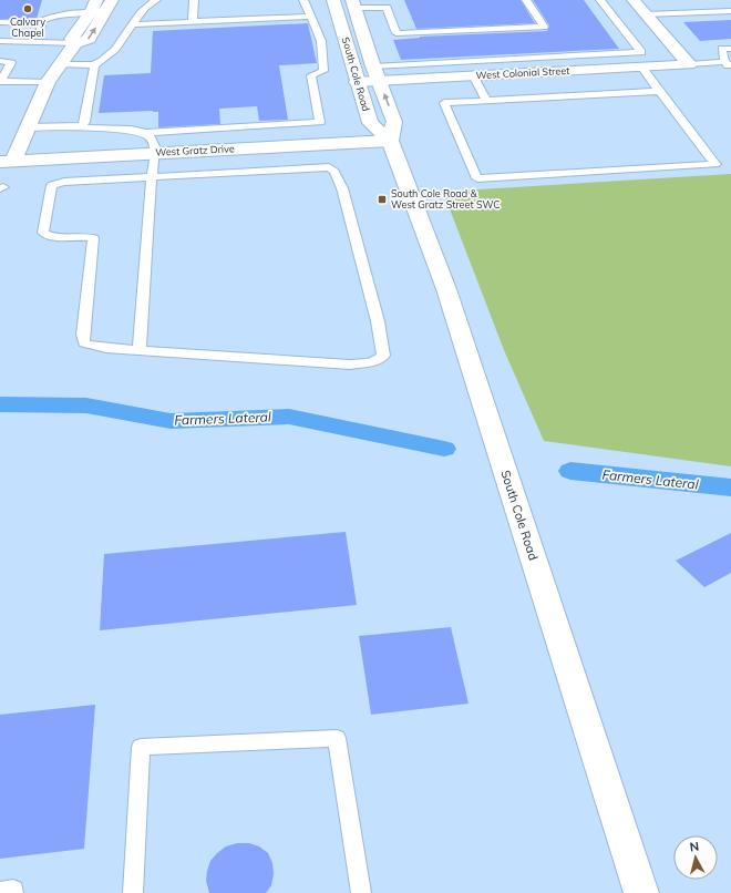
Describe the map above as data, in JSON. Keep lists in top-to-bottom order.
{
  "streets": {
    "main road": ["West Colonial Street", "South Cole Road", "West Gratz Drive"]
  },
  "crossings": [
    ["West Colonial Street", "South Cole Road"],
    ["South Cole Road", "West Gratz Drive"]
  ],
  "water": ["Farmers Lateral"],
  "places": {
    "other": ["Calvary Chapel"],
    "transit": ["South Cole Road & West Gratz Street SWC"]
  },
  "north": "top"
}
